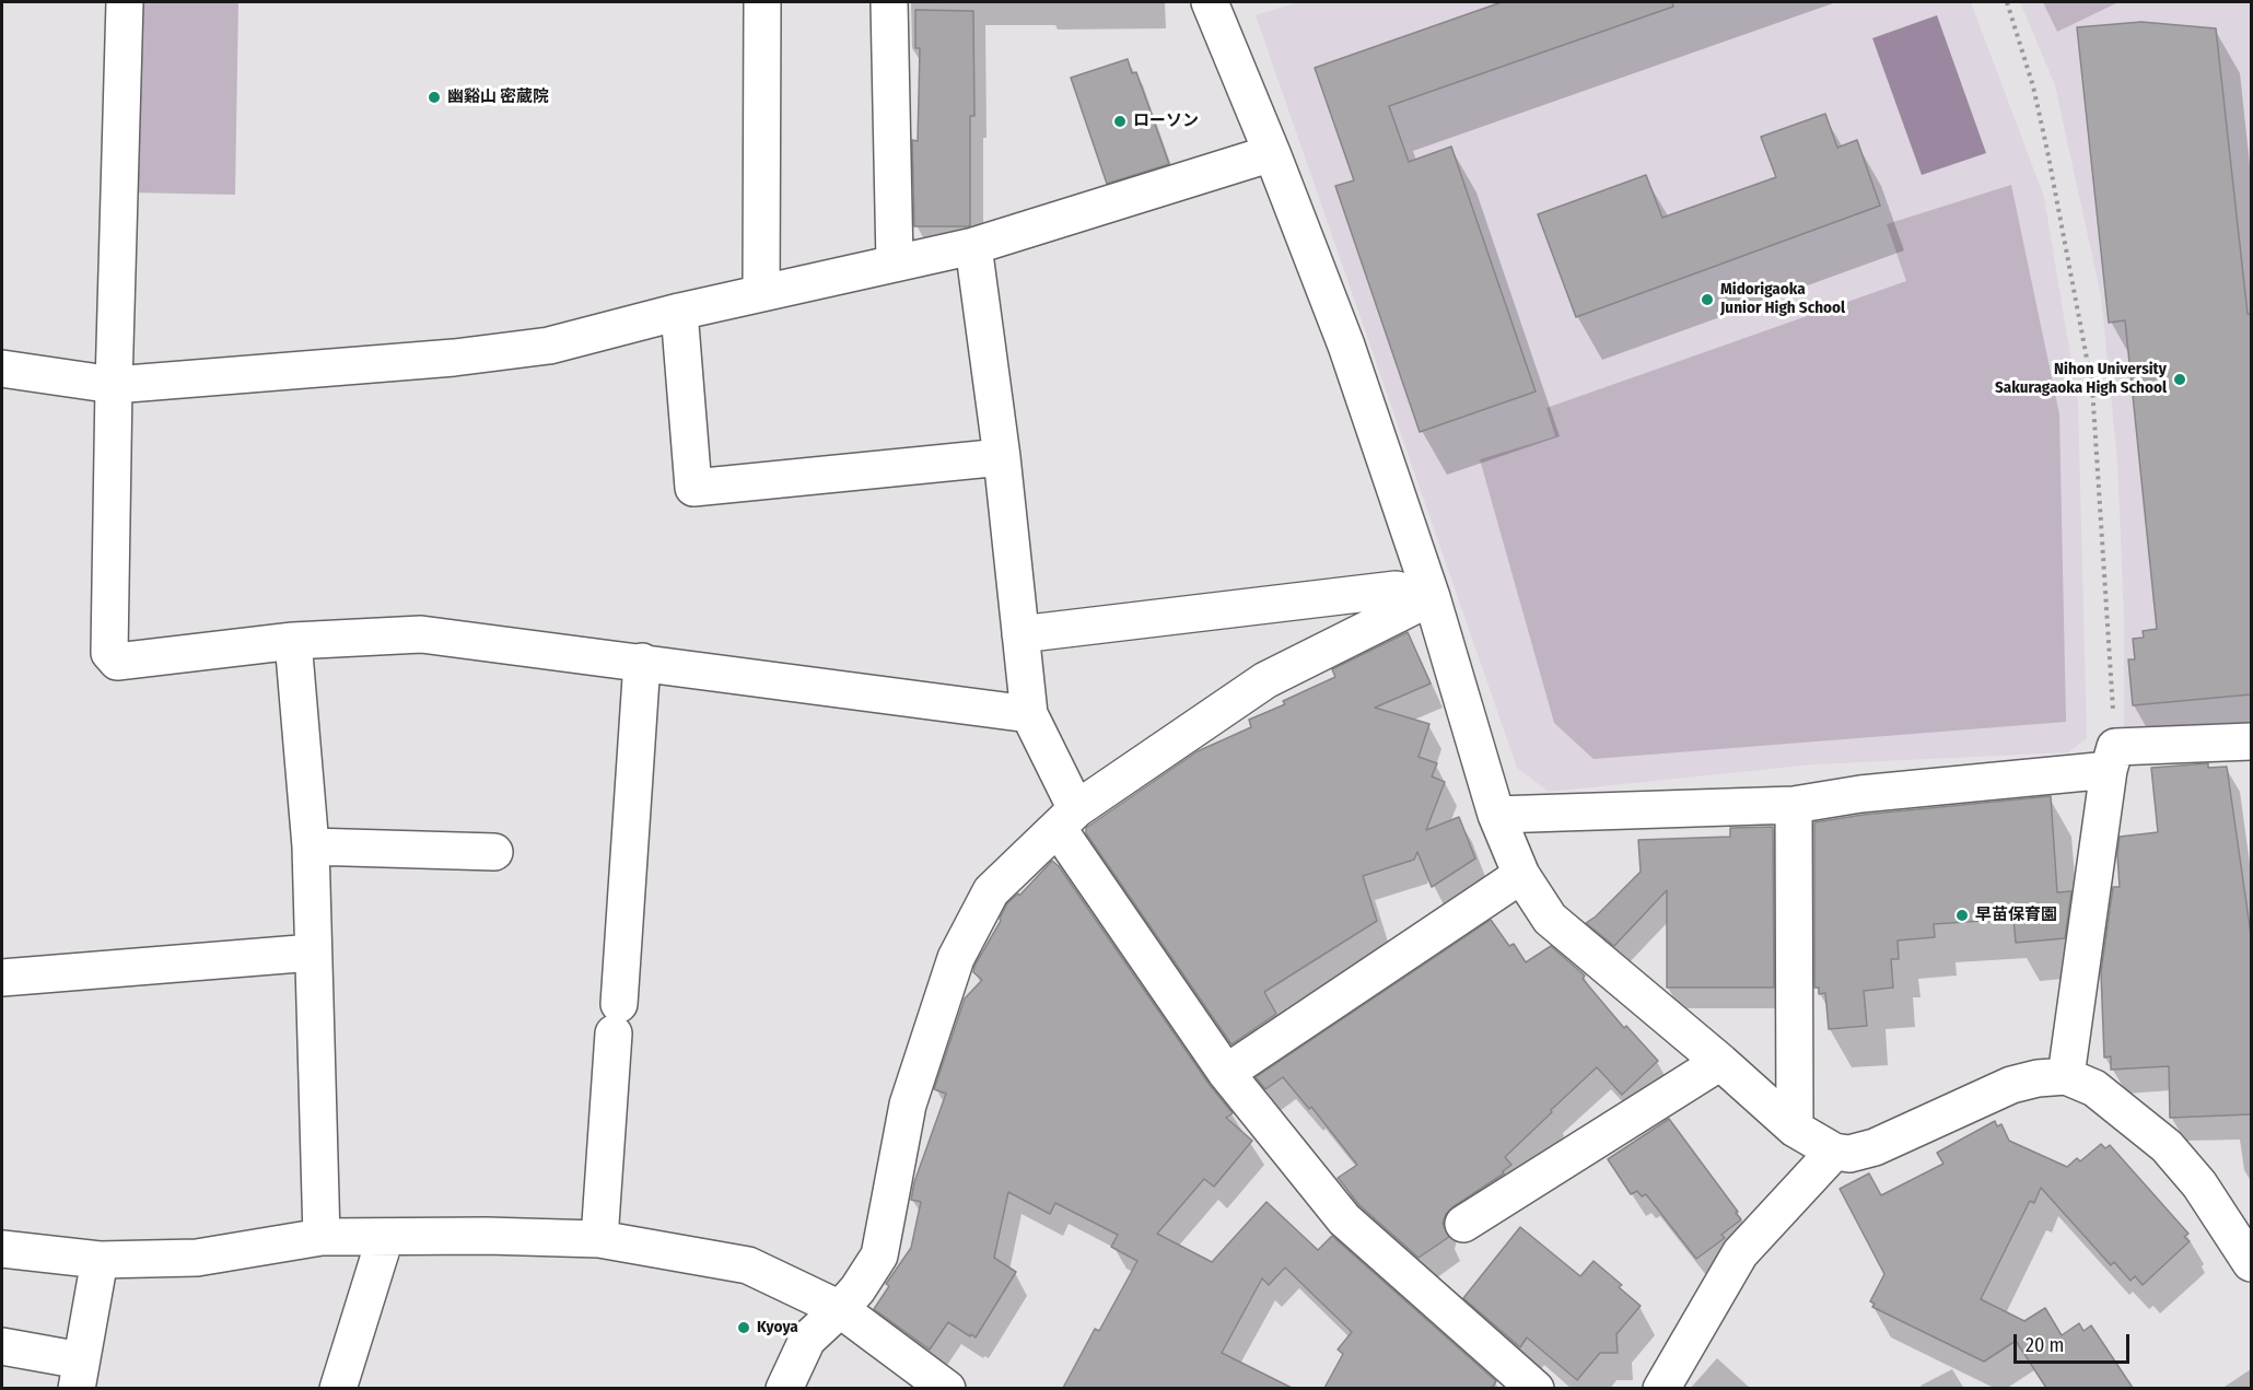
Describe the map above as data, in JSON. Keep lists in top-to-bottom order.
{
  "places": [
    "幽谿山 密蔵院",
    "ローソン",
    "Midorigaoka Junior High School",
    "Nihon University Sakuragaoka High School",
    "早苗保育園",
    "Kyoya"
  ],
  "scale_bar": "20 m"
}
